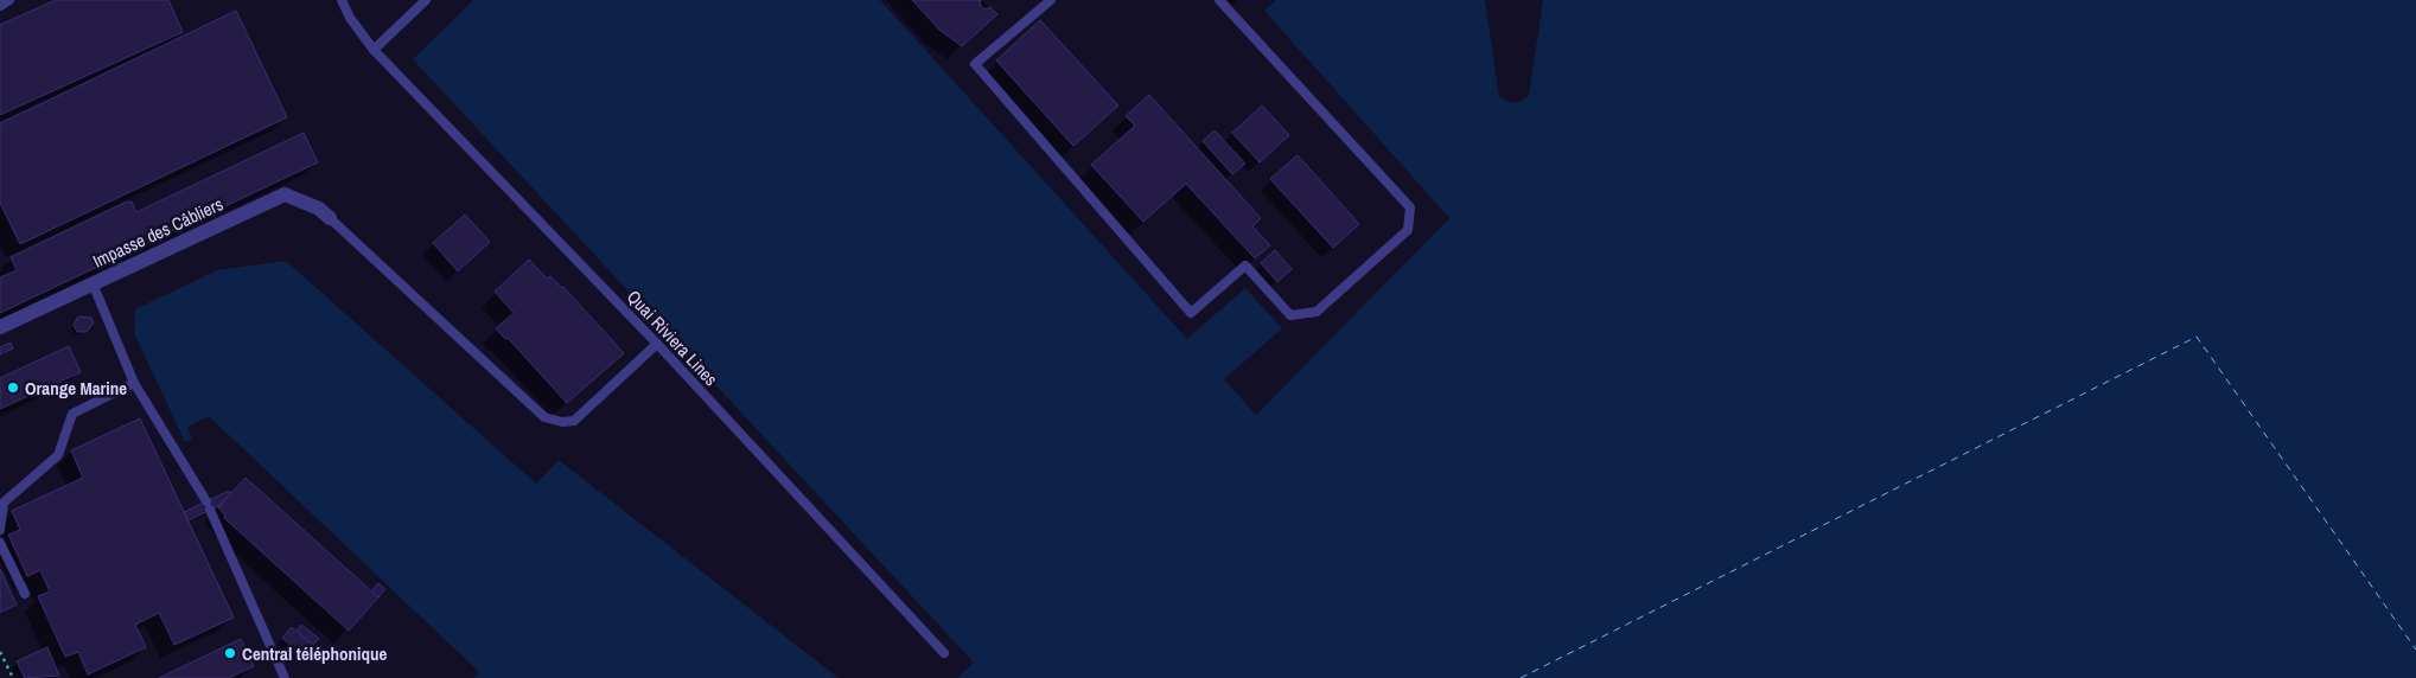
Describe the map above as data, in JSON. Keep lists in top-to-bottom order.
{
  "streets": {
    "street": ["Impasse des Câbliers"],
    "lane": ["Quai Riviera Lines"]
  },
  "places": ["Orange Marine", "Central téléphonique"]
}
